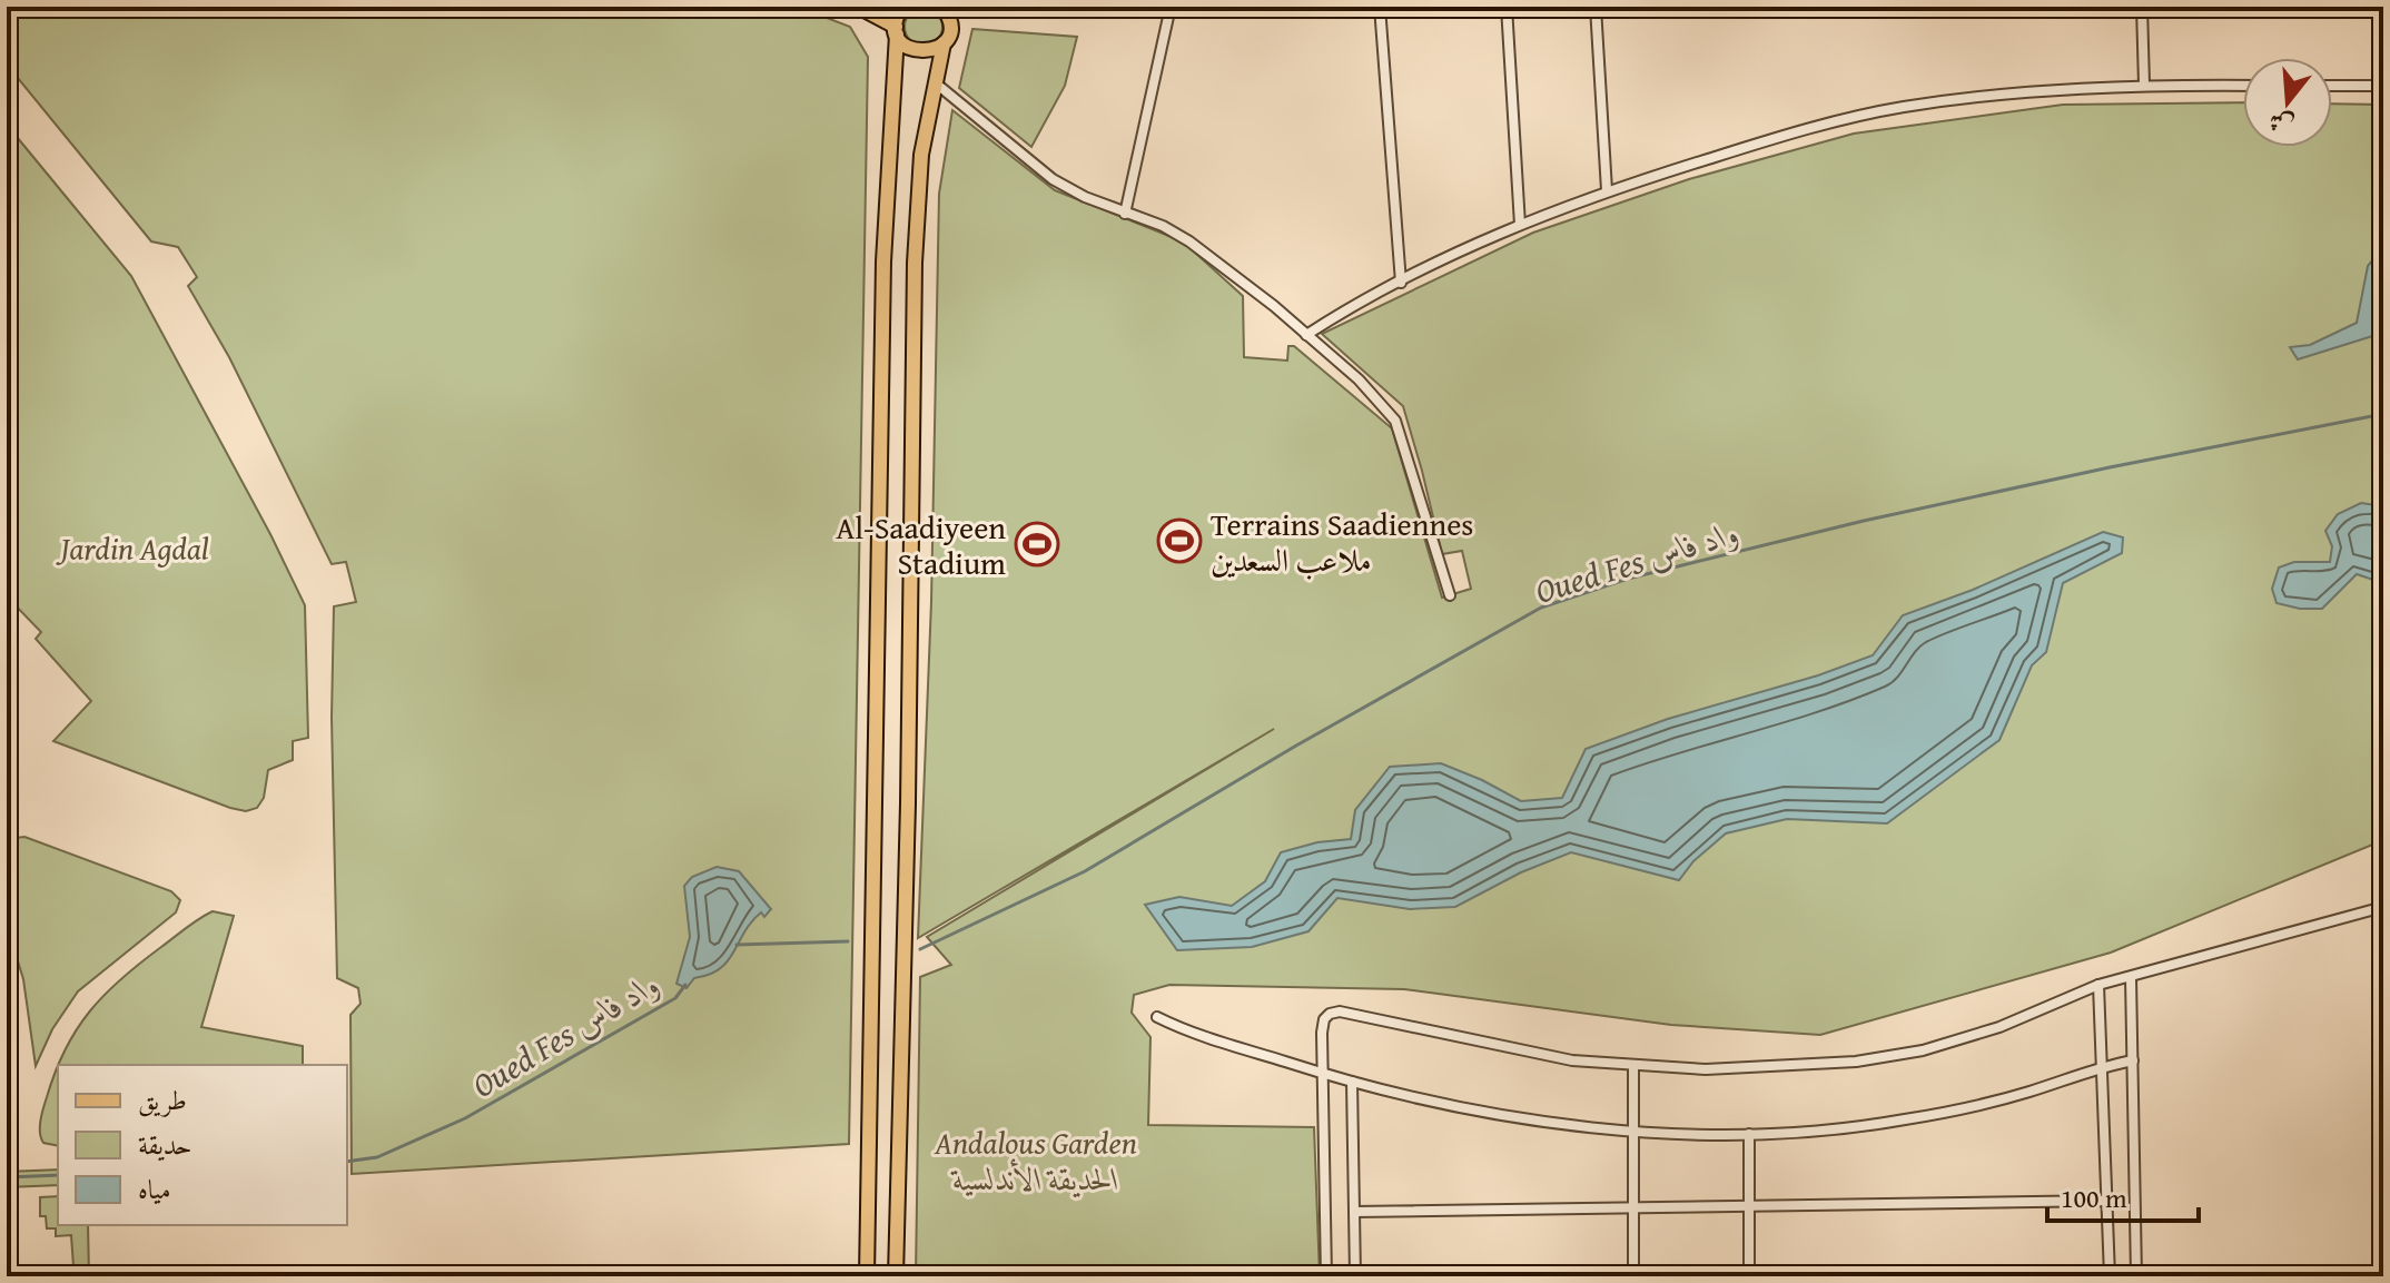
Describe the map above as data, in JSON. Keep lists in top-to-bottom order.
{
  "water": ["Oued Fes واد فاس"],
  "parks": ["Jardin Agdal", "Andalous Garden الحديقة الأندلسية"],
  "places": {
    "sports": ["Terrains Saadiennes ملاعب السعدين", "Al-Saadiyeen Stadium"]
  },
  "legend": ["طريق", "حديقة", "مياه"],
  "scale_bar": "100 m",
  "north": "bottom"
}
